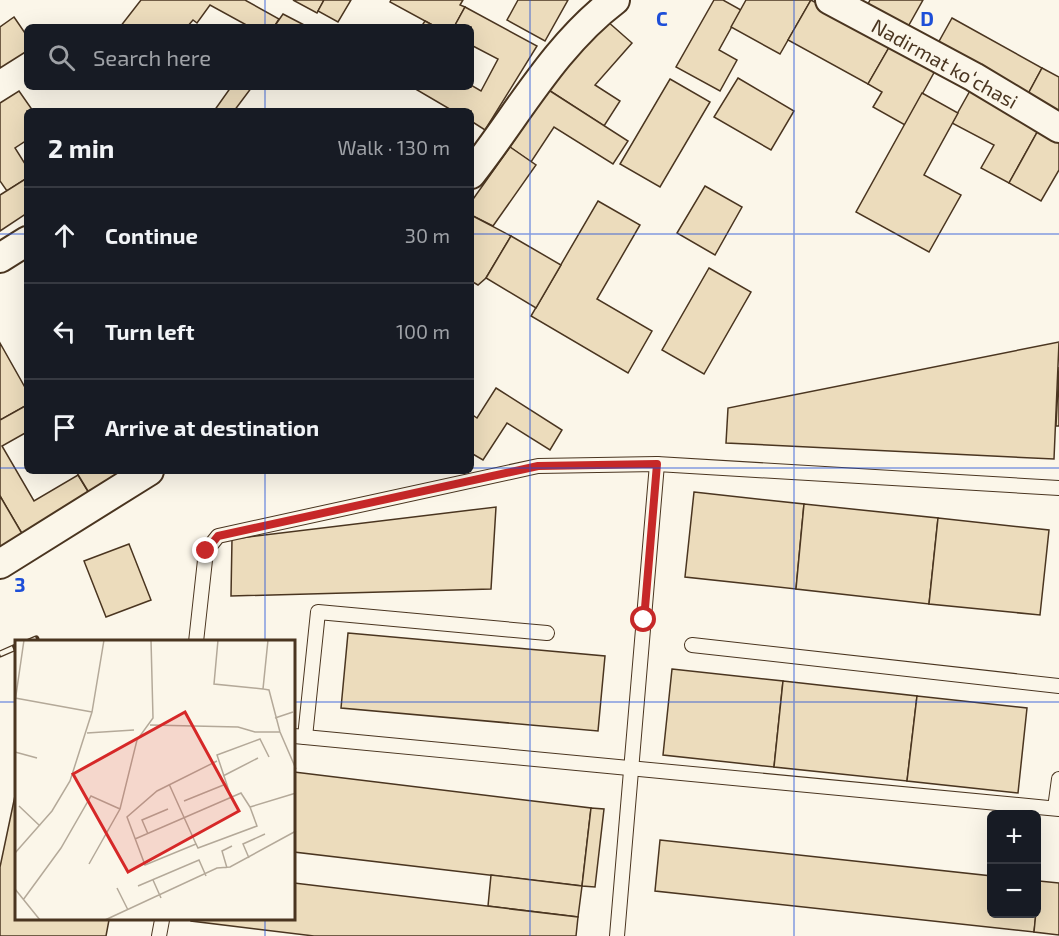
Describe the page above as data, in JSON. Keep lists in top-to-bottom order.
{
  "streets": {
    "street": ["Nadirmat koʻchasi"]
  },
  "page": {
    "search": "Search here",
    "heading": ["2 min", "Walk · 130 m"],
    "list": [
      ["Continue", "30 m"],
      ["Turn left", "100 m"],
      "Arrive at destination"
    ],
    "map_buttons": ["+", "−"]
  },
  "grid": {
    "columns": ["C", "D"],
    "rows": ["3"]
  }
}
